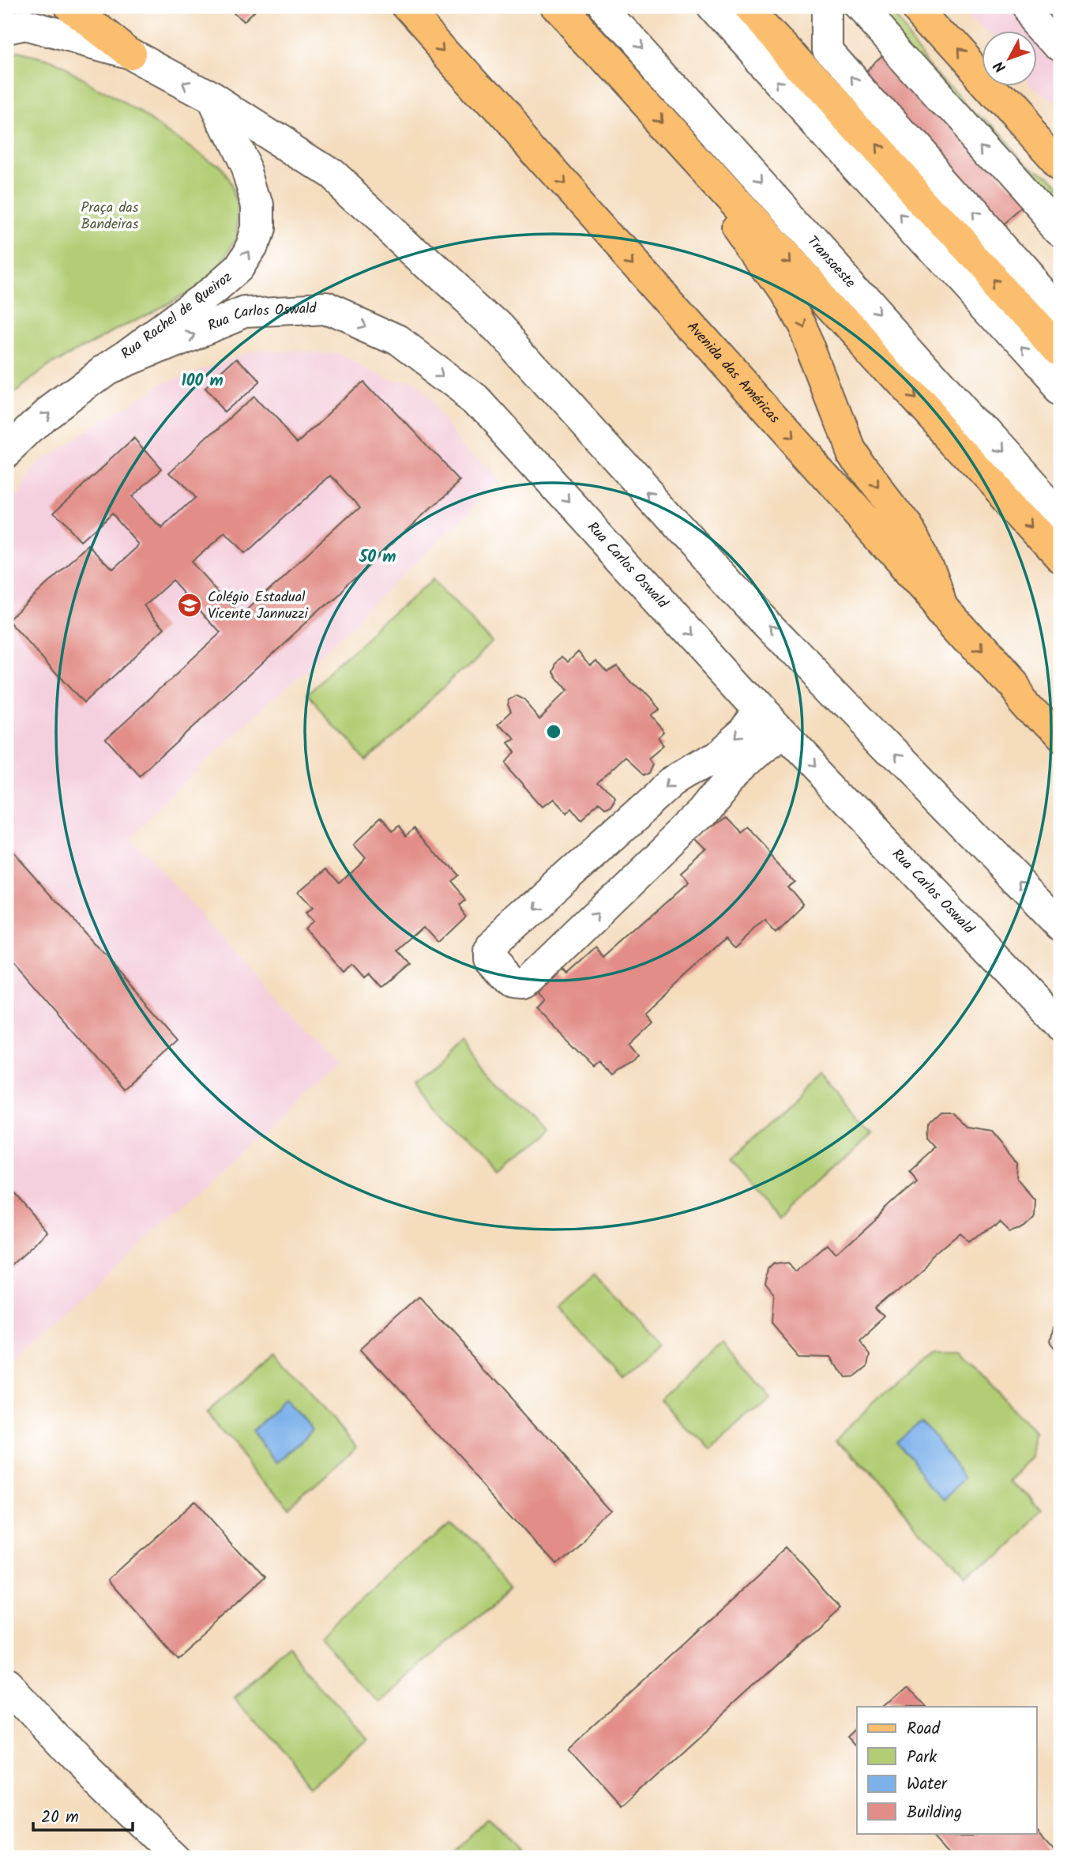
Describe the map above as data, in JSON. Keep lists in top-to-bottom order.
{
  "streets": {
    "main road": ["Avenida das Américas"],
    "street": ["Transoeste", "Rua Rachel de Queiroz", "Rua Carlos Oswald"]
  },
  "crossings": [
    ["Rua Rachel de Queiroz", "Rua Carlos Oswald"]
  ],
  "one_way": ["Rua Rachel de Queiroz"],
  "parks": ["Praça das Bandeiras"],
  "places": {
    "school or university": ["Colégio Estadual Vicente Jannuzzi"]
  },
  "legend": [
    "Road",
    "Park",
    "Water",
    "Building"
  ],
  "scale_bar": "20 m",
  "north": "bottom left",
  "rings": ["100 m", "50 m"]
}
